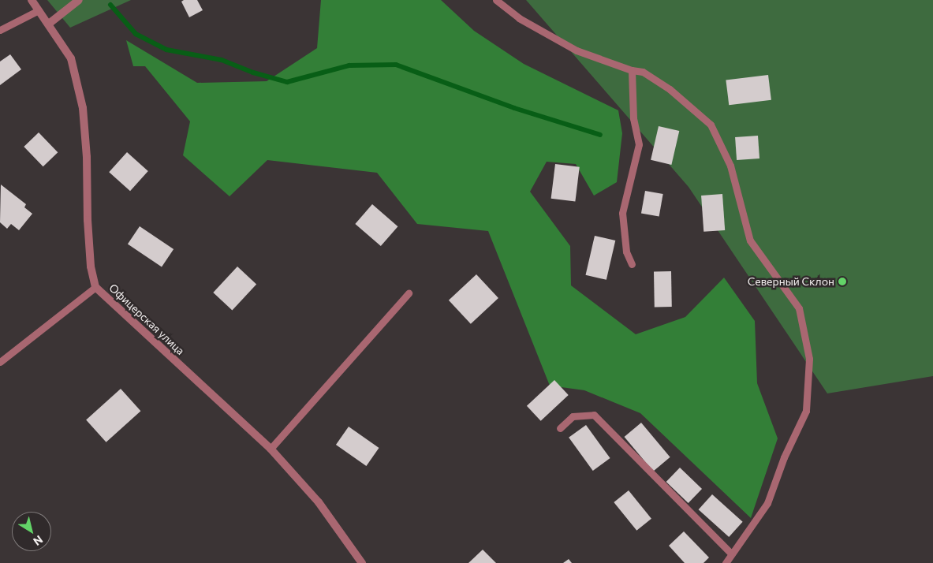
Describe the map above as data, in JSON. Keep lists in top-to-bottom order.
{
  "streets": {
    "street": ["Офицерская улица"]
  },
  "places": ["Северный Склон"],
  "north": "bottom right"
}
